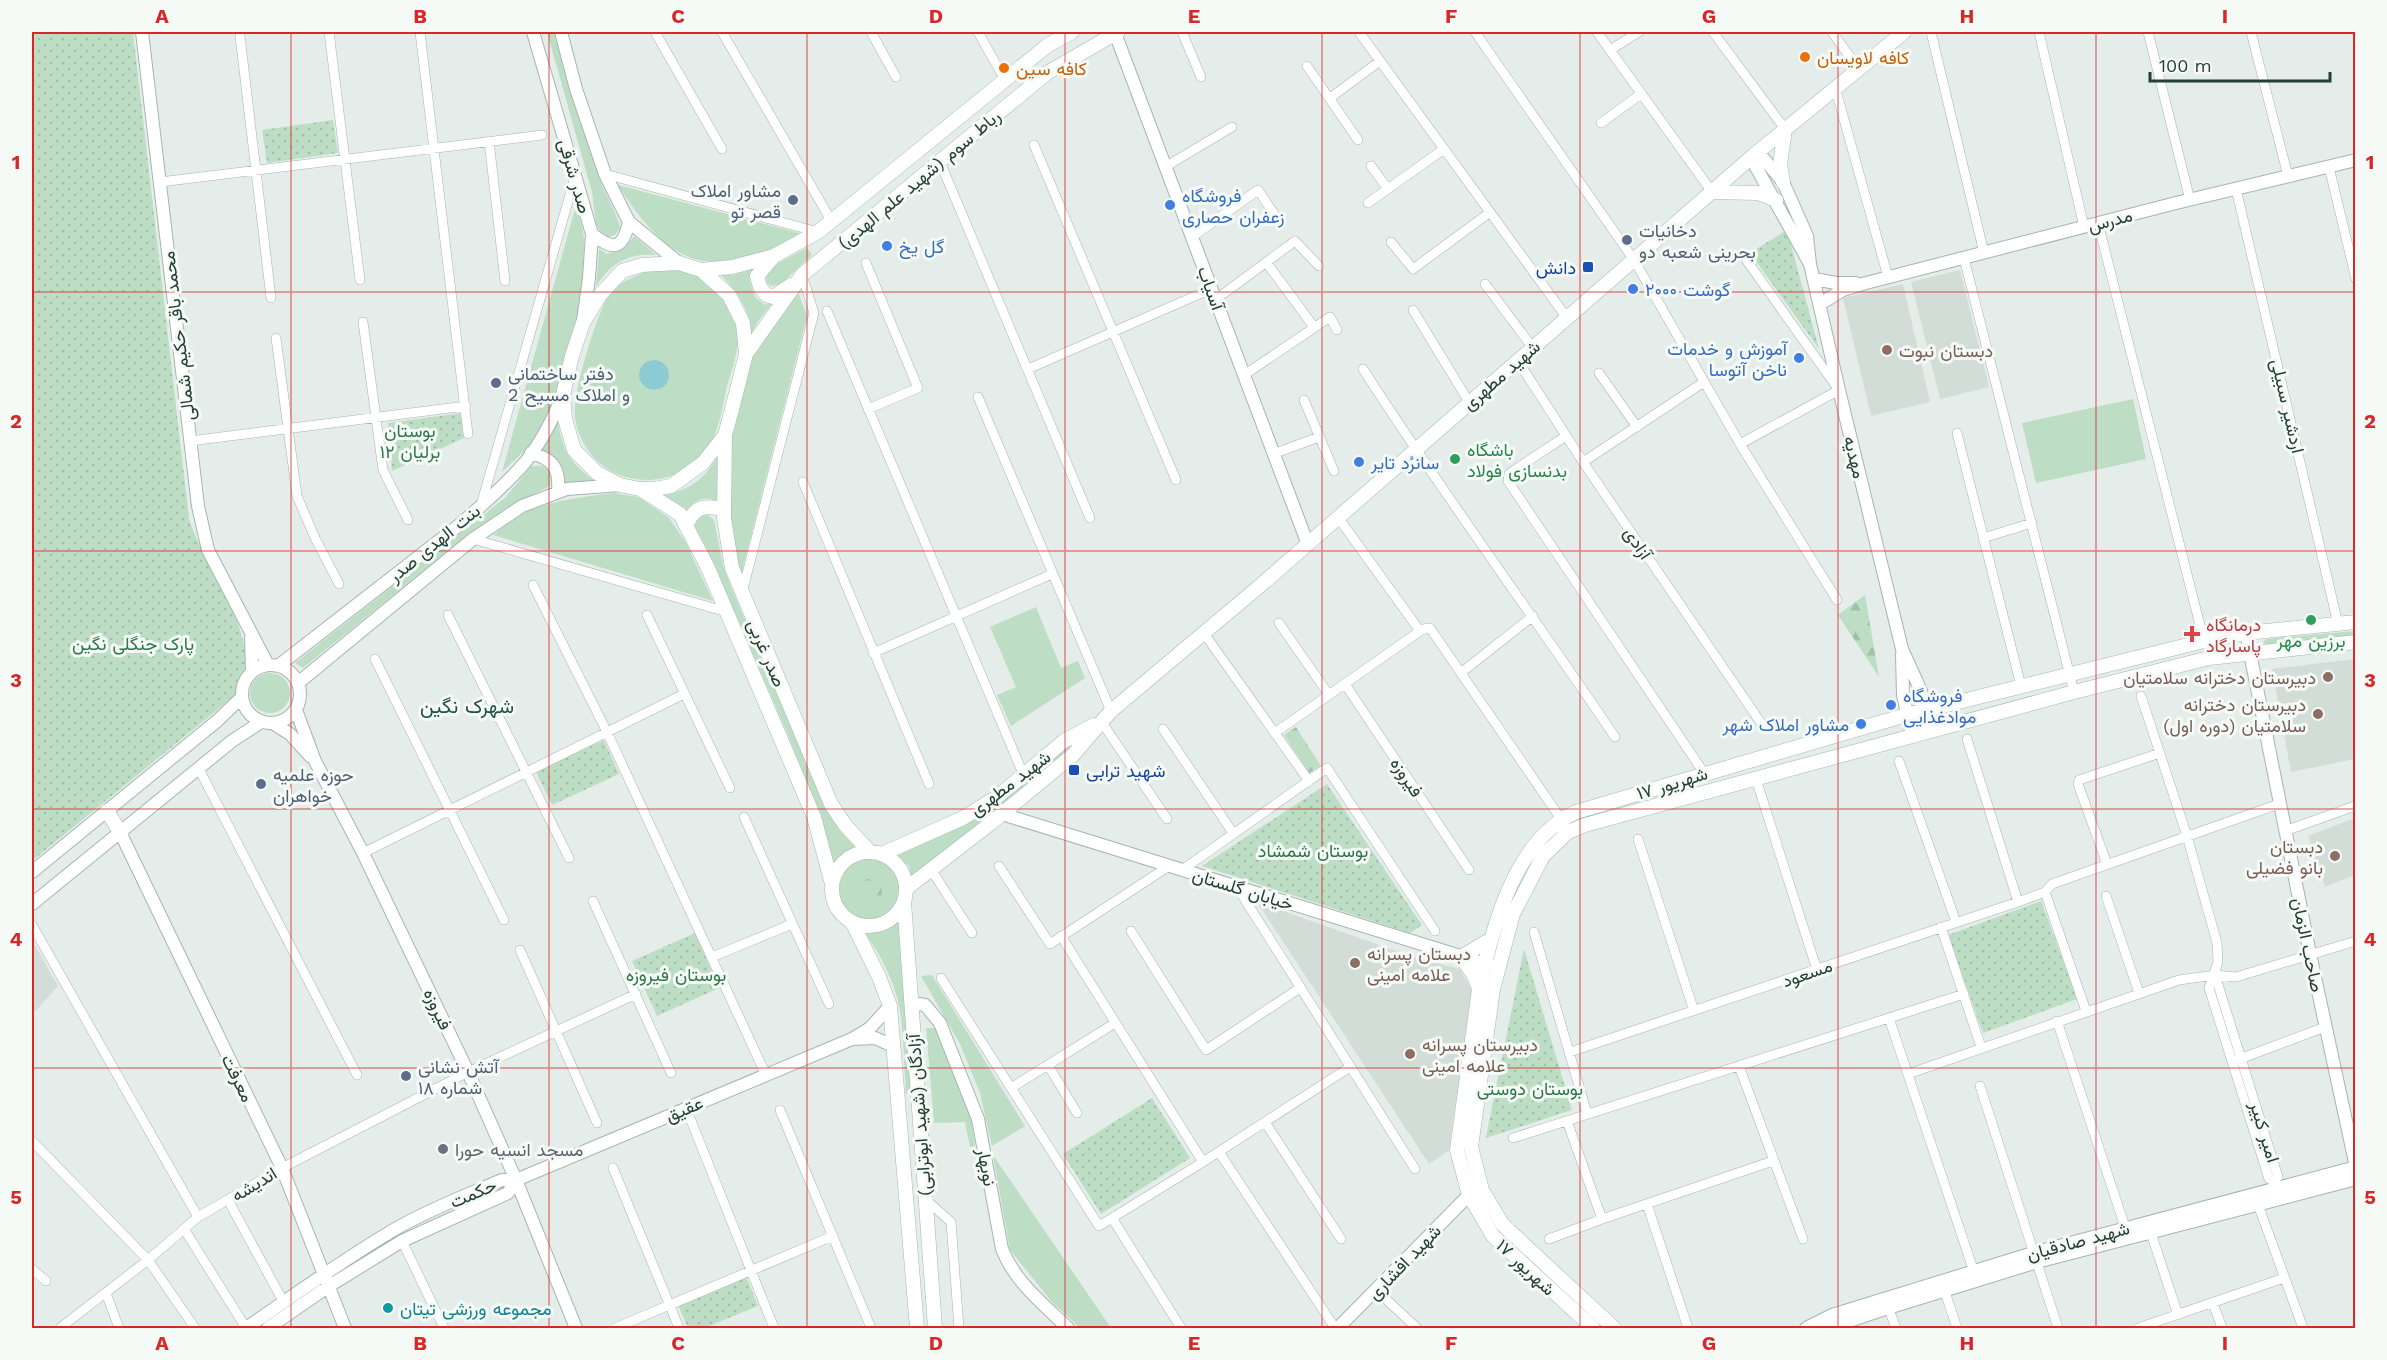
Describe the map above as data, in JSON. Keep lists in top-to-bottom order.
{
  "streets": {
    "main road": [
      "رباط سوم (شهید علم الهدی)",
      "شهید مطهری",
      "صدر غربی",
      "۱۷ شهریور",
      "آزادگان (شهید ابوترابی)"
    ],
    "street": [
      "صدر شرقی",
      "مدرس",
      "آسیاب",
      "محمد باقر حکیم شمالی",
      "اردشیر سبیلی",
      "مهدیه",
      "بنت الهدی صدر",
      "آزادی",
      "فیروزه",
      "خیابان گلستان",
      "صاحب الزمان",
      "مسعود",
      "معرفت",
      "عقیق",
      "امیر کبیر",
      "نوبهار",
      "اندیشه",
      "حکمت",
      "شهید صادقیان",
      "شهید افشاری"
    ]
  },
  "crossings": [
    ["صدر شرقی", "رباط سوم (شهید علم الهدی)"],
    ["صدر شرقی", "بنت الهدی صدر"],
    ["صدر شرقی", "صدر غربی"],
    ["رباط سوم (شهید علم الهدی)", "آسیاب"],
    ["رباط سوم (شهید علم الهدی)", "بنت الهدی صدر"],
    ["رباط سوم (شهید علم الهدی)", "صدر غربی"],
    ["مدرس", "اردشیر سبیلی"],
    ["آسیاب", "شهید مطهری"],
    ["محمد باقر حکیم شمالی", "بنت الهدی صدر"],
    ["شهید مطهری", "مهدیه"],
    ["شهید مطهری", "آزادی"],
    ["شهید مطهری", "صدر غربی"],
    ["شهید مطهری", "خیابان گلستان"],
    ["شهید مطهری", "آزادگان (شهید ابوترابی)"],
    ["اردشیر سبیلی", "۱۷ شهریور"],
    ["مهدیه", "۱۷ شهریور"],
    ["بنت الهدی صدر", "صدر غربی"],
    ["صدر غربی", "آزادگان (شهید ابوترابی)"],
    ["فیروزه", "عقیق"],
    ["فیروزه", "اندیشه"],
    ["فیروزه", "حکمت"],
    ["۱۷ شهریور", "خیابان گلستان"],
    ["۱۷ شهریور", "صاحب الزمان"],
    ["۱۷ شهریور", "شهید افشاری"],
    ["صاحب الزمان", "مسعود"],
    ["صاحب الزمان", "شهید صادقیان"],
    ["معرفت", "اندیشه"],
    ["معرفت", "حکمت"],
    ["عقیق", "حکمت"],
    ["آزادگان (شهید ابوترابی)", "نوبهار"]
  ],
  "districts": ["شهرک نگین"],
  "parks": [
    "بوستان برلیان ۱۲",
    "پارک جنگلی نگین",
    "بوستان شمشاد",
    "بوستان فیروزه",
    "بوستان دوستی"
  ],
  "places": {
    "other": [
      "کافه لاویسان",
      "کافه سین",
      "مشاور املاک قصر تو",
      "فروشگاه زعفران حصاری",
      "دخانیات بحرینی شعبه دو",
      "گل یخ",
      "گوشت ۲۰۰۰",
      "دبستان نبوت",
      "آموزش و خدمات ناخن آتوسا",
      "دفتر ساختمانی و املاک مسیح 2",
      "باشگاه بدنسازی فولاد",
      "سانرُد تایر",
      "برزین مهر",
      "دبیرستان دخترانه سلامتیان",
      "فروشگاه موادغذایی",
      "دبیرستان دخترانه سلامتیان (دوره اول)",
      "مشاور املاک شهر",
      "حوزه علمیه خواهران",
      "دبستان بانو فضیلی",
      "دبستان پسرانه علامه امینی",
      "دبیرستان پسرانه علامه امینی",
      "آتش نشانی شماره ۱۸",
      "مسجد انسیه حورا",
      "مجموعه ورزشی تیتان"
    ],
    "transit": ["دانش", "شهید ترابی"],
    "health": ["درمانگاه پاسارگاد"]
  },
  "scale_bar": "100 m",
  "grid": {
    "columns": [
      "A",
      "B",
      "C",
      "D",
      "E",
      "F",
      "G",
      "H",
      "I"
    ],
    "rows": [
      "1",
      "2",
      "3",
      "4",
      "5"
    ]
  }
}
